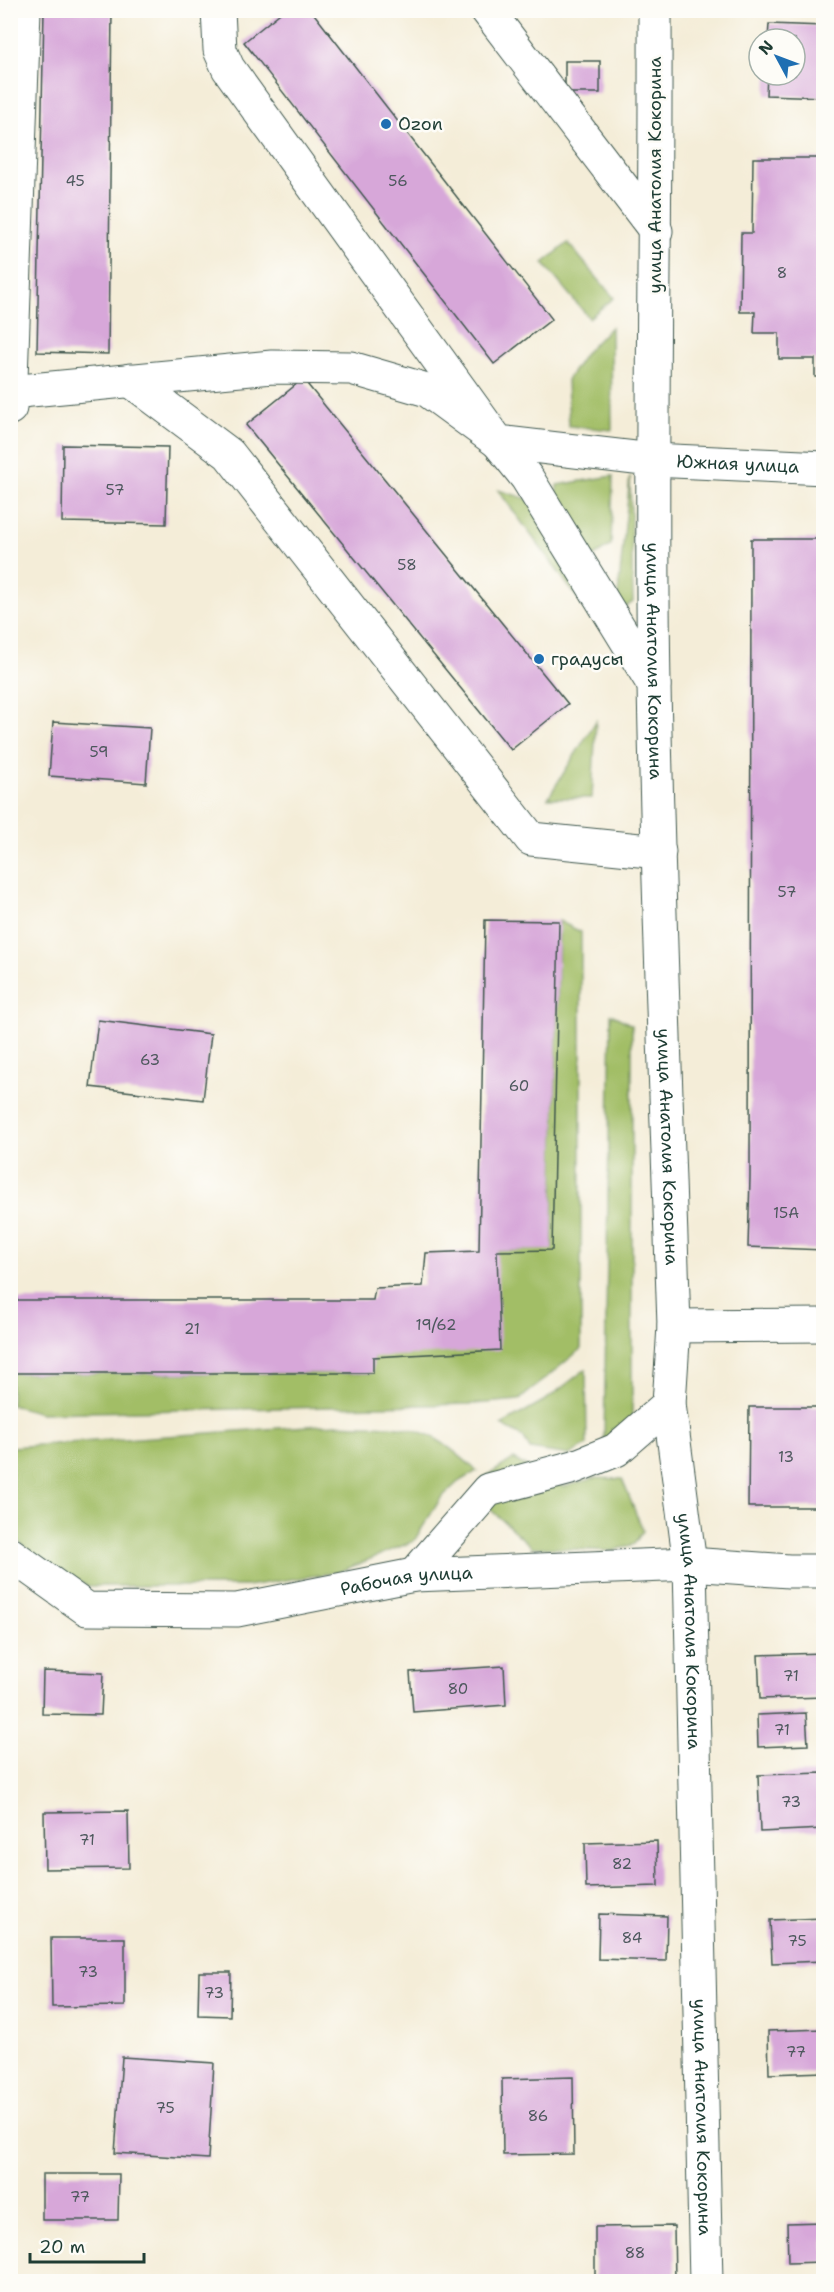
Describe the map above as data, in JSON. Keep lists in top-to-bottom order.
{
  "streets": {
    "street": ["улица Анатолия Кокорина", "Южная улица", "Рабочая улица"]
  },
  "crossings": [
    ["улица Анатолия Кокорина", "Южная улица"],
    ["улица Анатолия Кокорина", "Рабочая улица"]
  ],
  "places": ["Ozon", "градусы"],
  "house_numbers": [
    "45",
    "56",
    "8",
    "57",
    "58",
    "59",
    "57",
    "63",
    "60",
    "15А",
    "19/62",
    "21",
    "13",
    "71",
    "80",
    "71",
    "73",
    "71",
    "82",
    "84",
    "75",
    "73",
    "73",
    "77",
    "75",
    "86",
    "77",
    "88"
  ],
  "scale_bar": "20 m",
  "north": "top left"
}
